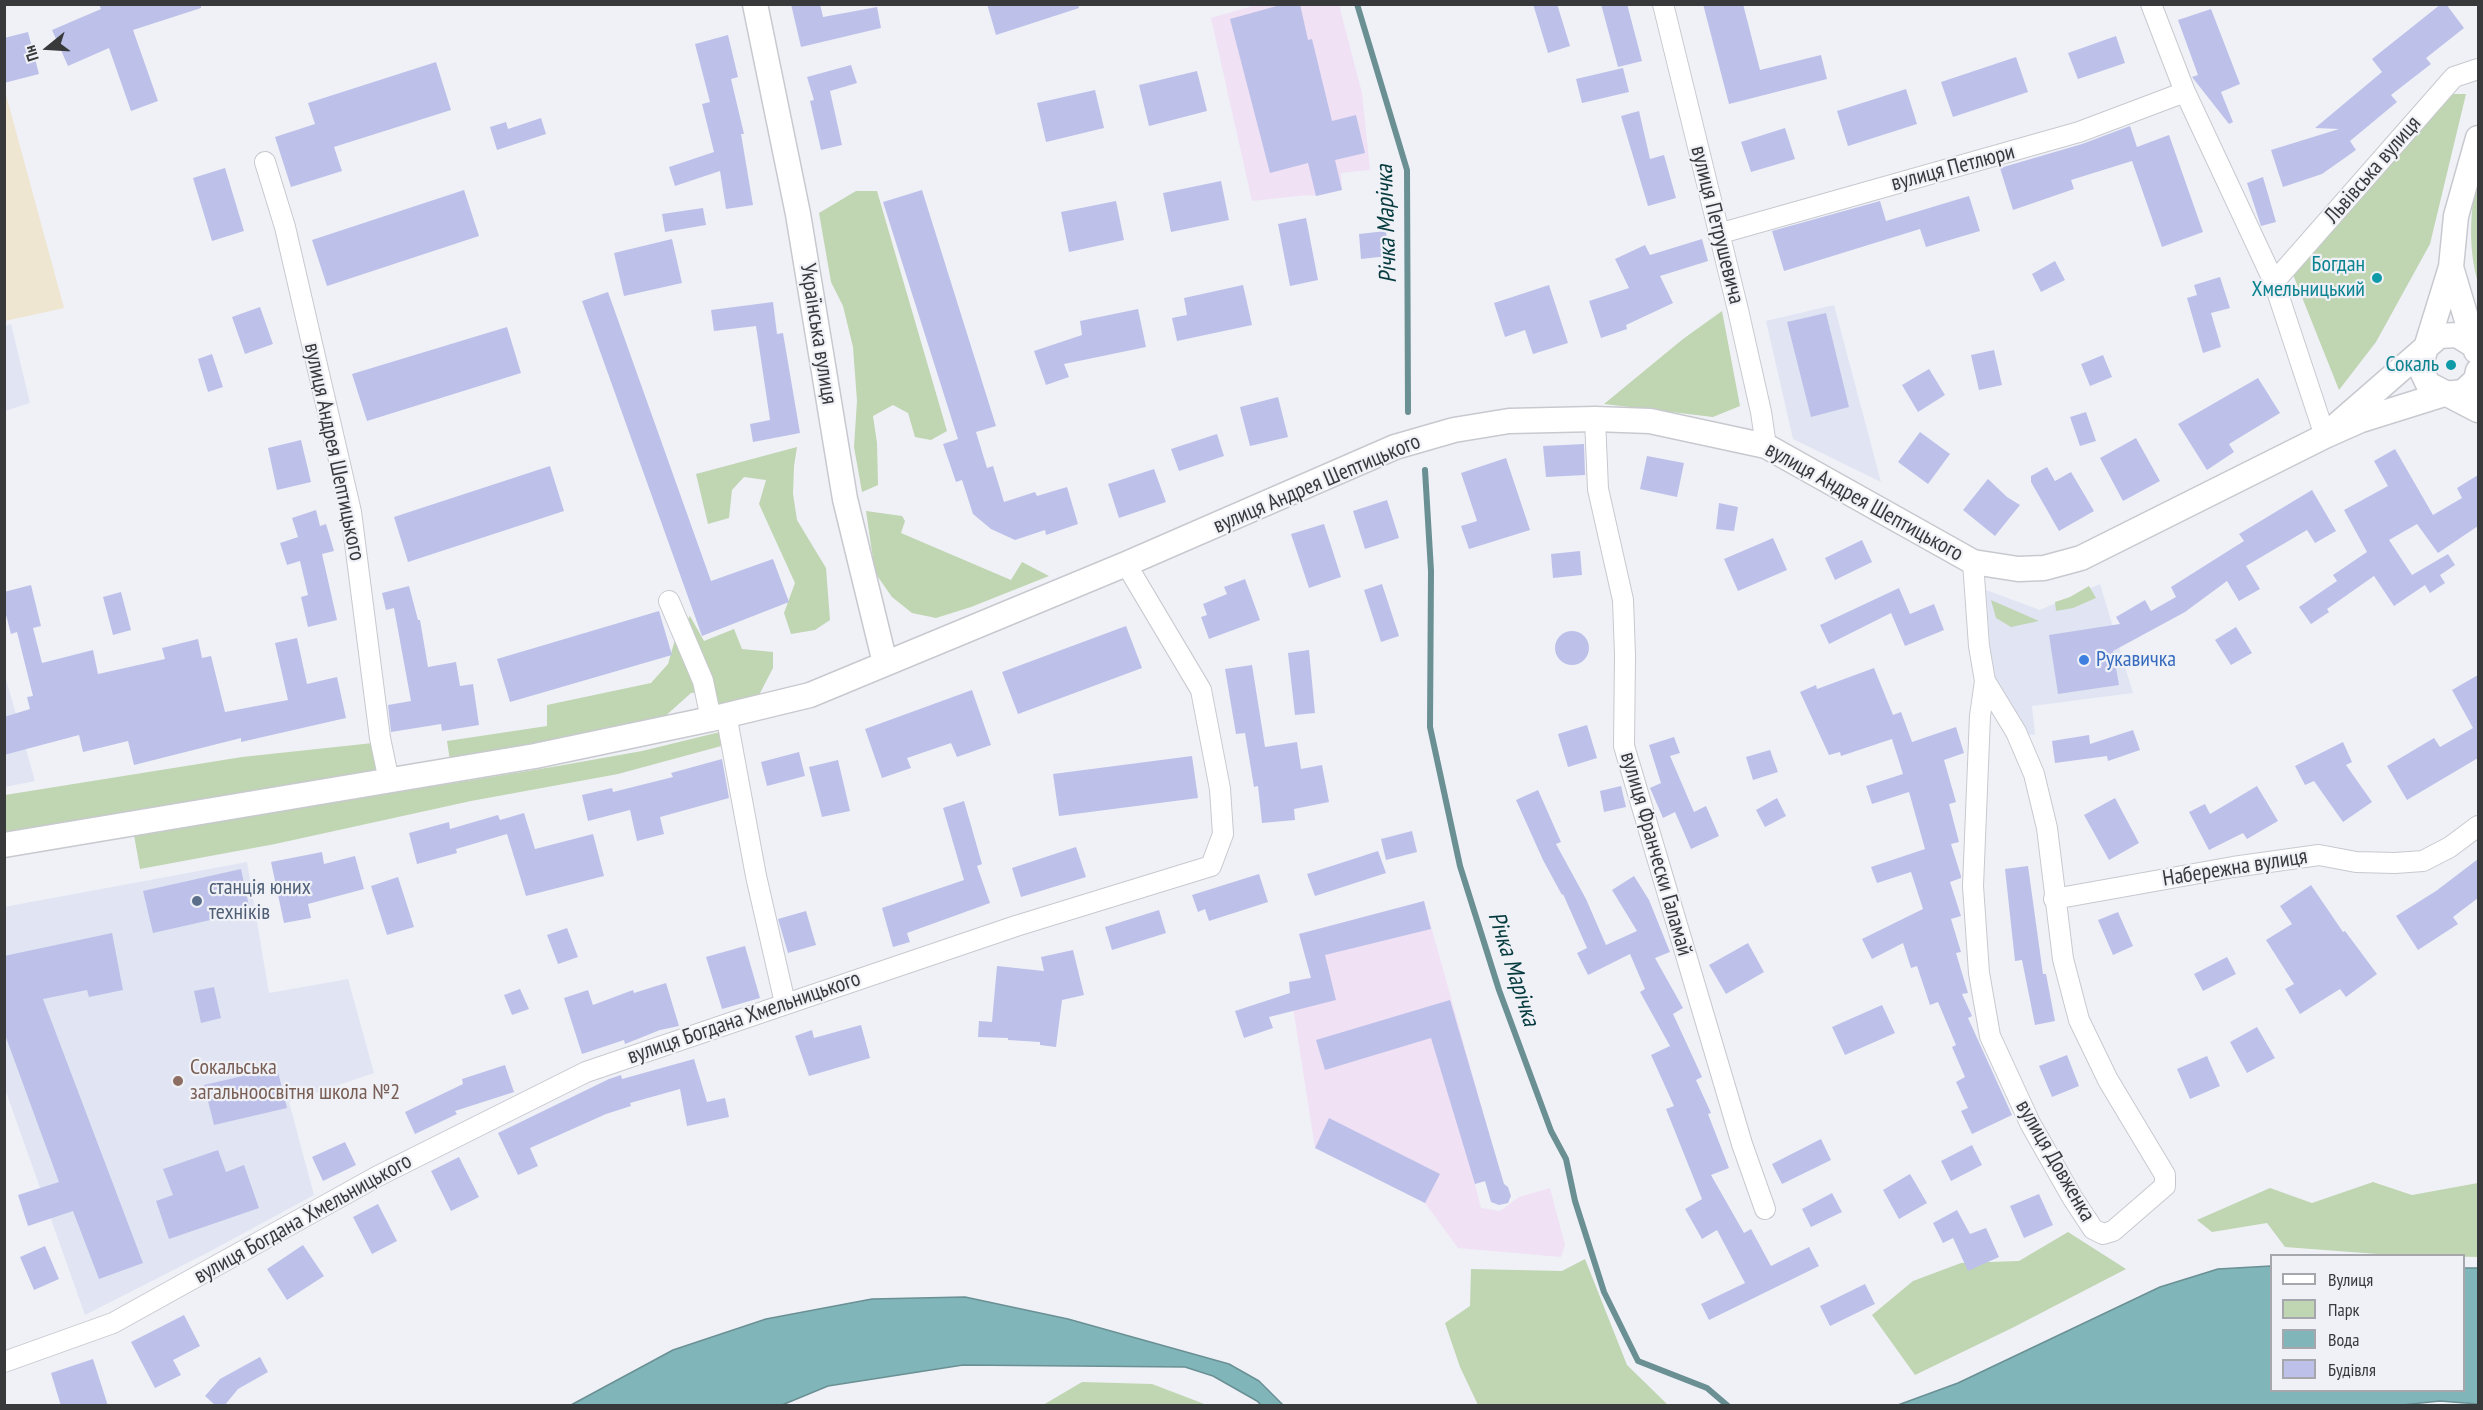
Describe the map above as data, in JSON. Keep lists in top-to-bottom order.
{
  "streets": {
    "street": [
      "вулиця Петлюри",
      "Львівська вулиця",
      "вулиця Петрушевича",
      "Українська вулиця",
      "вулиця Андрея Шептицького",
      "вулиця Франчески Галамай",
      "Набережна вулиця",
      "вулиця Богдана Хмельницького",
      "вулиця Довженка"
    ]
  },
  "crossings": [
    ["вулиця Петлюри", "вулиця Петрушевича"],
    ["вулиця Петрушевича", "вулиця Андрея Шептицького"],
    ["Українська вулиця", "вулиця Андрея Шептицького"],
    ["вулиця Андрея Шептицького", "вулиця Франчески Галамай"],
    ["вулиця Андрея Шептицького", "вулиця Богдана Хмельницького"],
    ["вулиця Андрея Шептицького", "вулиця Довженка"],
    ["Набережна вулиця", "вулиця Довженка"]
  ],
  "water": ["Річка Марічка"],
  "places": [
    "Богдан Хмельницький",
    "Сокаль",
    "Рукавичка",
    "станція юних техніків",
    "Сокальська загальноосвітня школа №2"
  ],
  "legend": [
    "Вулиця",
    "Парк",
    "Вода",
    "Будівля"
  ],
  "north": "left"
}
